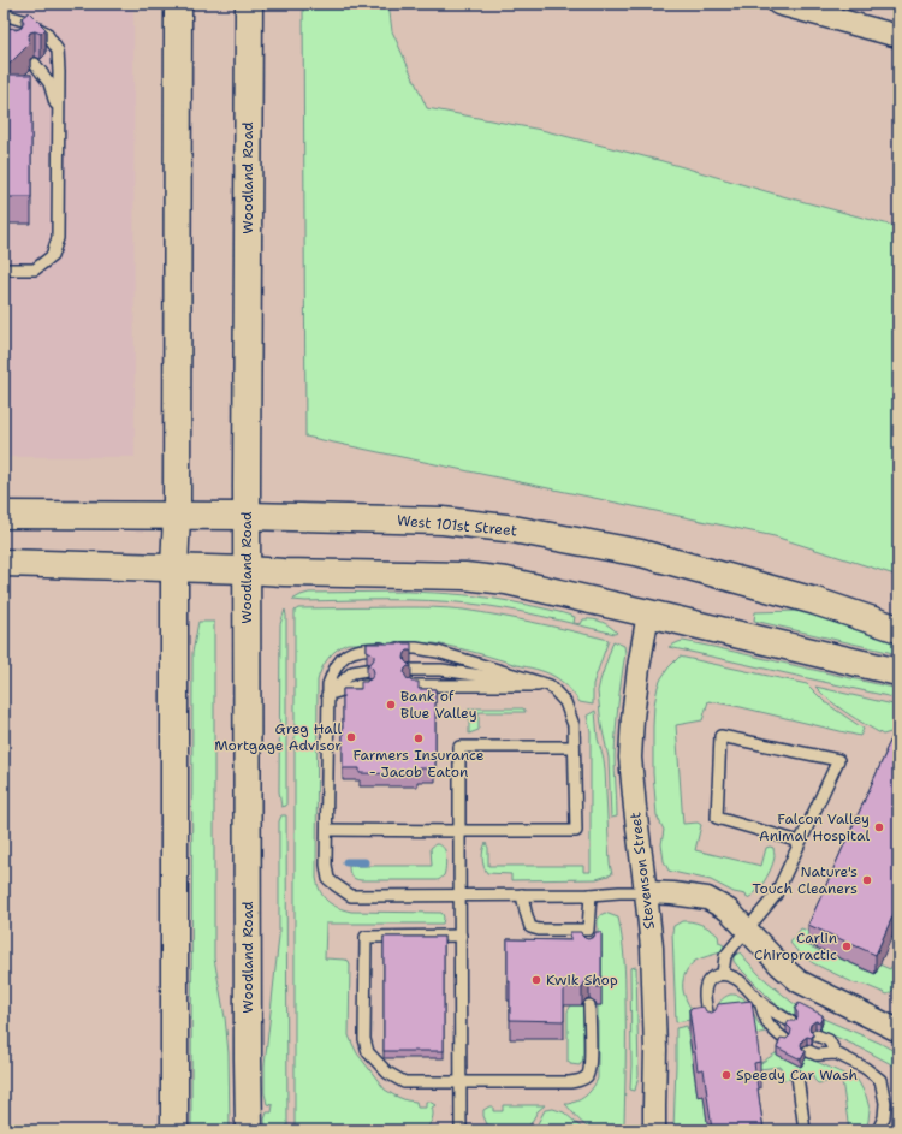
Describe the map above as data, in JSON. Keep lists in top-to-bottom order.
{
  "streets": {
    "main road": ["Woodland Road", "West 101st Street"],
    "street": ["Stevenson Street"]
  },
  "crossings": [
    ["Woodland Road", "West 101st Street"]
  ],
  "places": [
    "Bank of Blue Valley",
    "Greg Hall Mortgage Advisor",
    "Farmers Insurance - Jacob Eaton",
    "Falcon Valley Animal Hospital",
    "Nature's Touch Cleaners",
    "Carlin Chiropractic",
    "Kwik Shop",
    "Speedy Car Wash"
  ]
}
